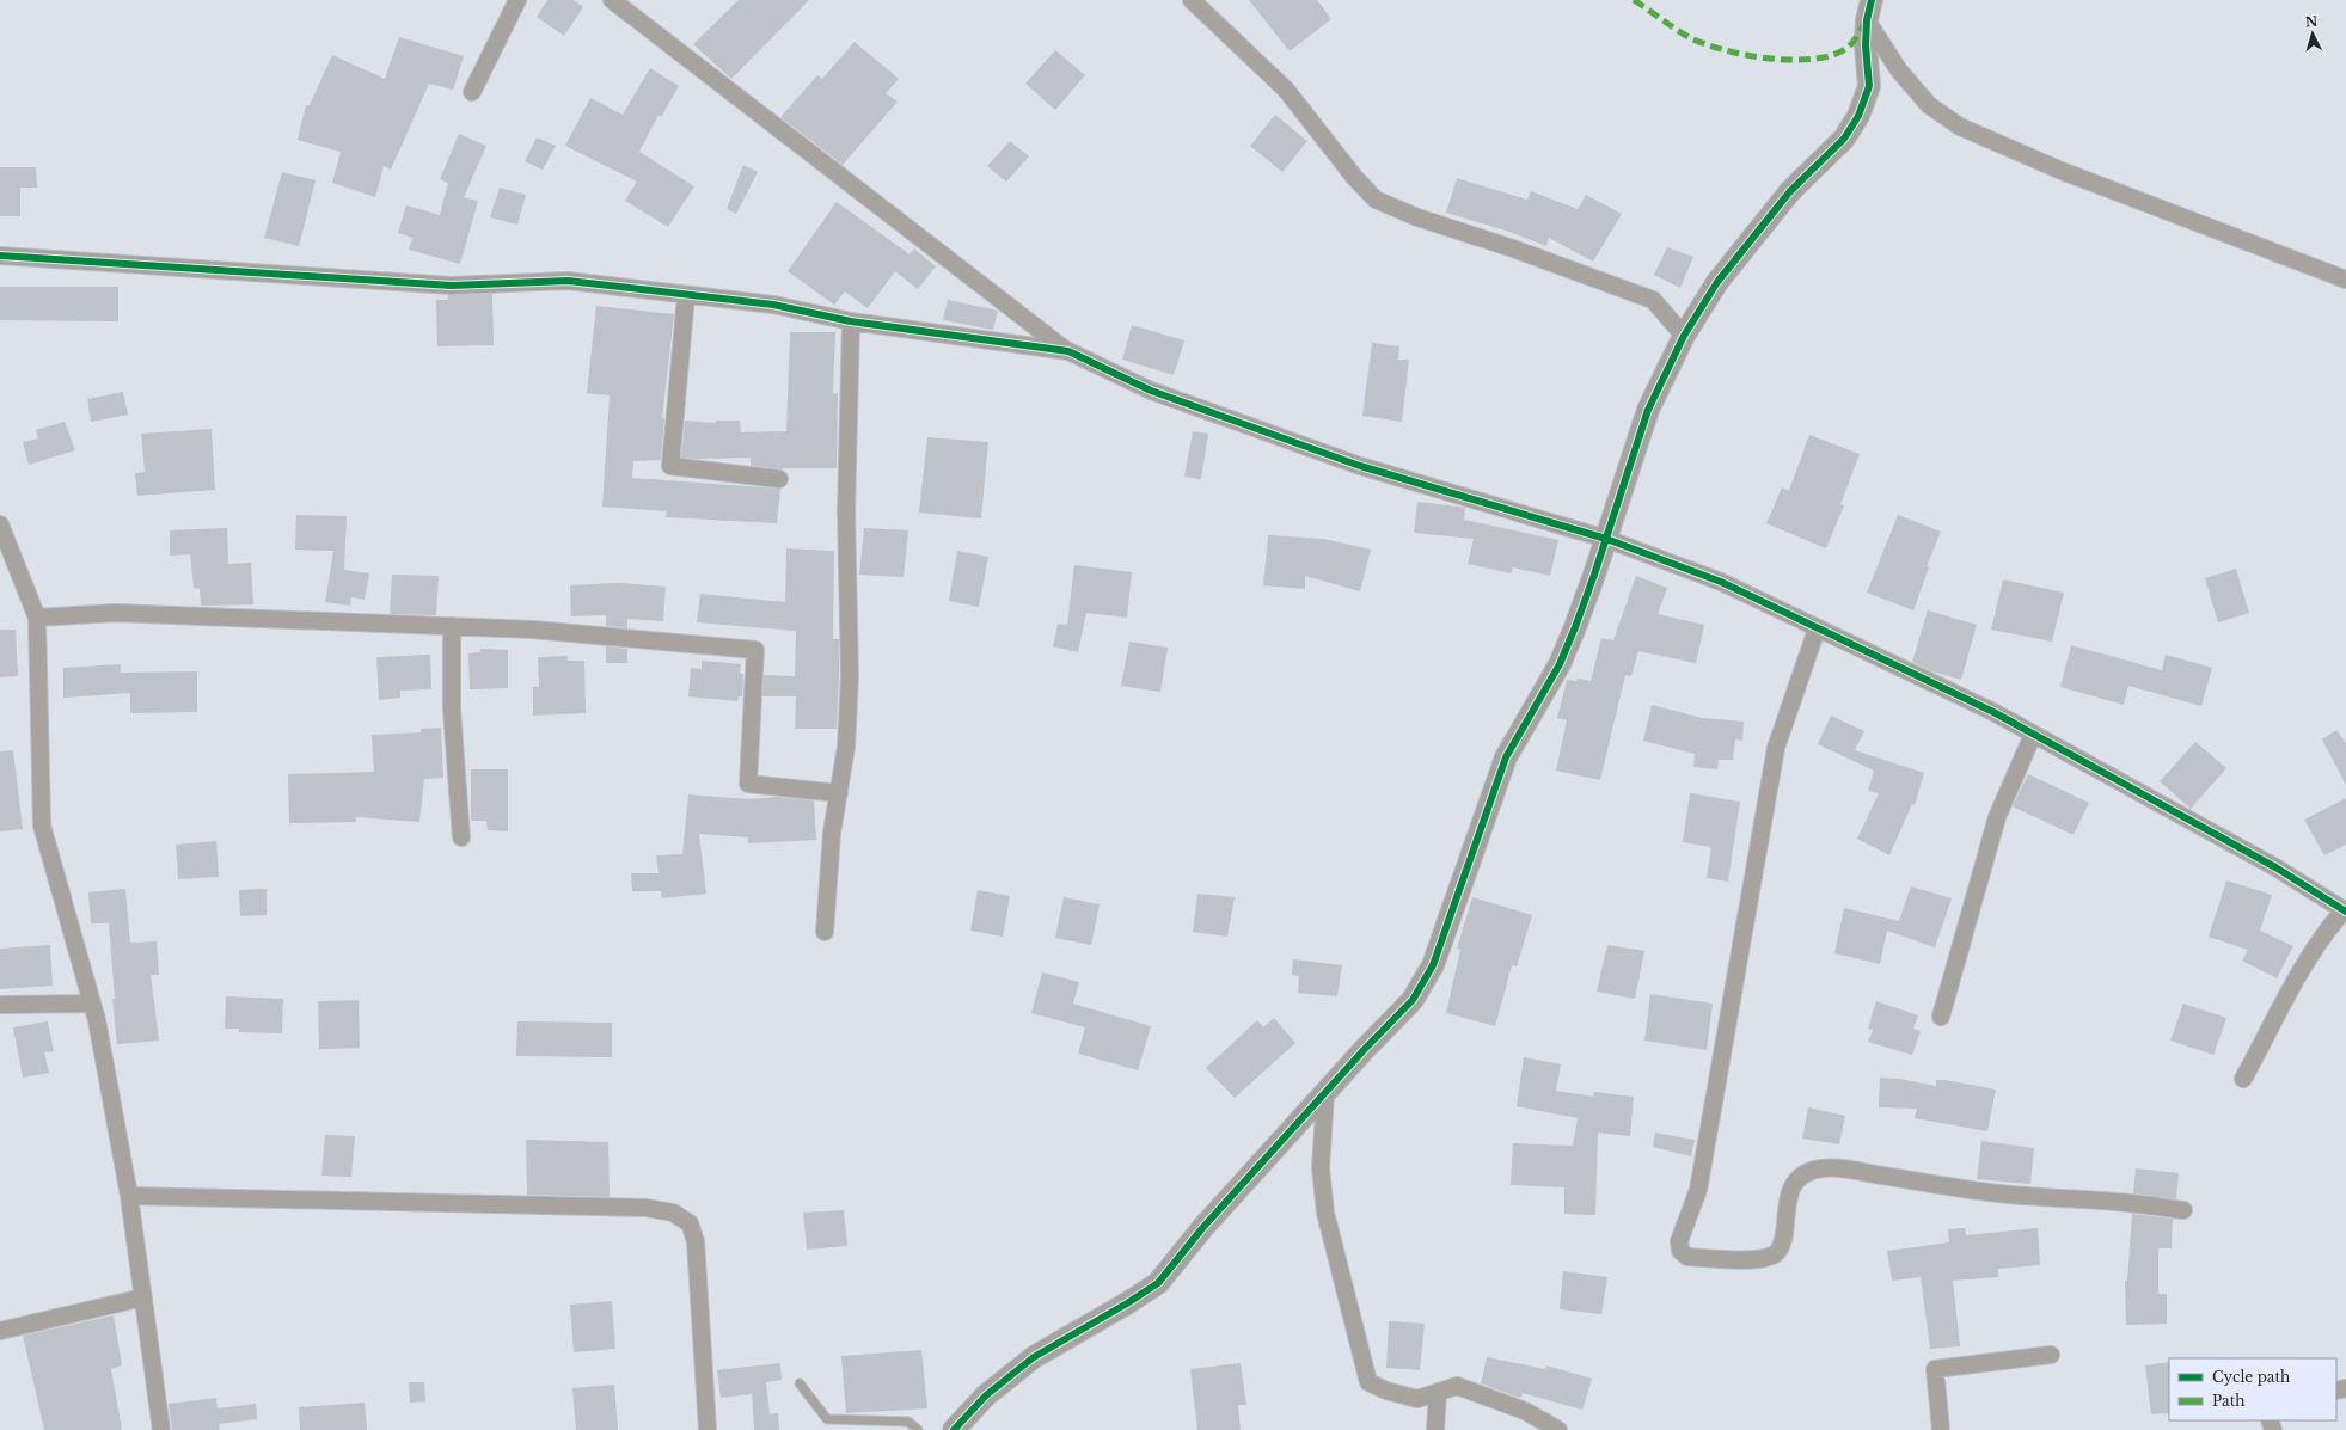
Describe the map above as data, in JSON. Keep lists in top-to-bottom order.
{
  "legend": ["Cycle path", "Path"],
  "north": "top"
}
